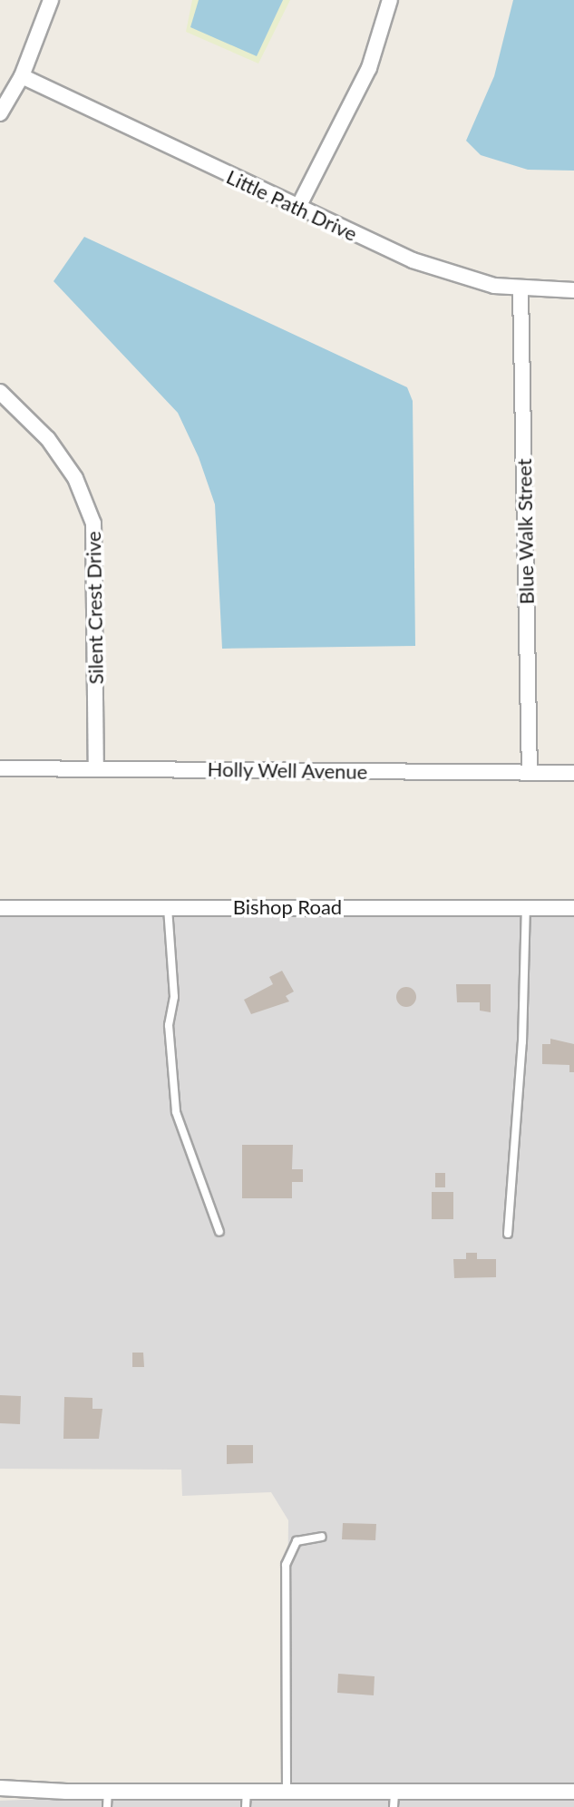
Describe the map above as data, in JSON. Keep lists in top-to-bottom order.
{
  "streets": {
    "street": [
      "Little Path Drive",
      "Blue Walk Street",
      "Silent Crest Drive",
      "Holly Well Avenue",
      "Bishop Road"
    ]
  },
  "crossings": [
    ["Little Path Drive", "Blue Walk Street"],
    ["Blue Walk Street", "Holly Well Avenue"],
    ["Silent Crest Drive", "Holly Well Avenue"]
  ]
}
